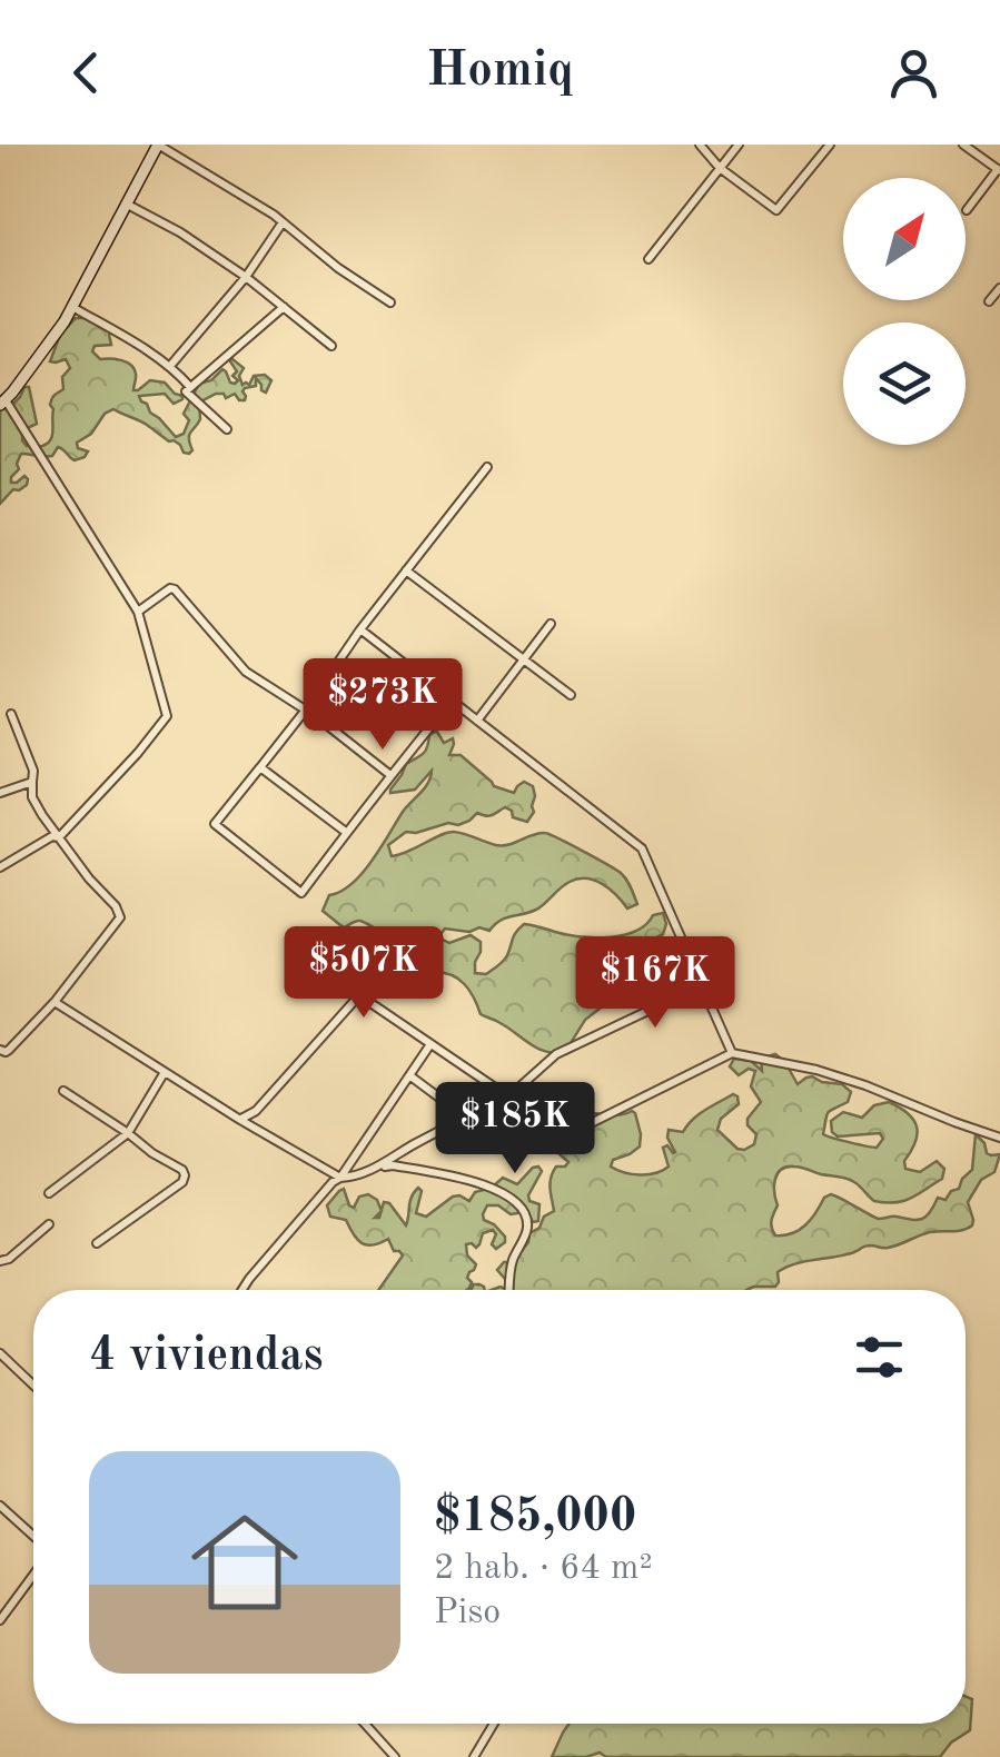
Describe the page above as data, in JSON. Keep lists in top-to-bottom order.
{
  "north": "top right",
  "page": {
    "header": "Homiq",
    "price": [
      "$273K",
      "$507K",
      "$167K",
      "$185K"
    ],
    "heading": "4 viviendas",
    "list": [
      {
        "name": "$185,000",
        "note": "2 hab. · 64 m² · Piso"
      }
    ]
  }
}
